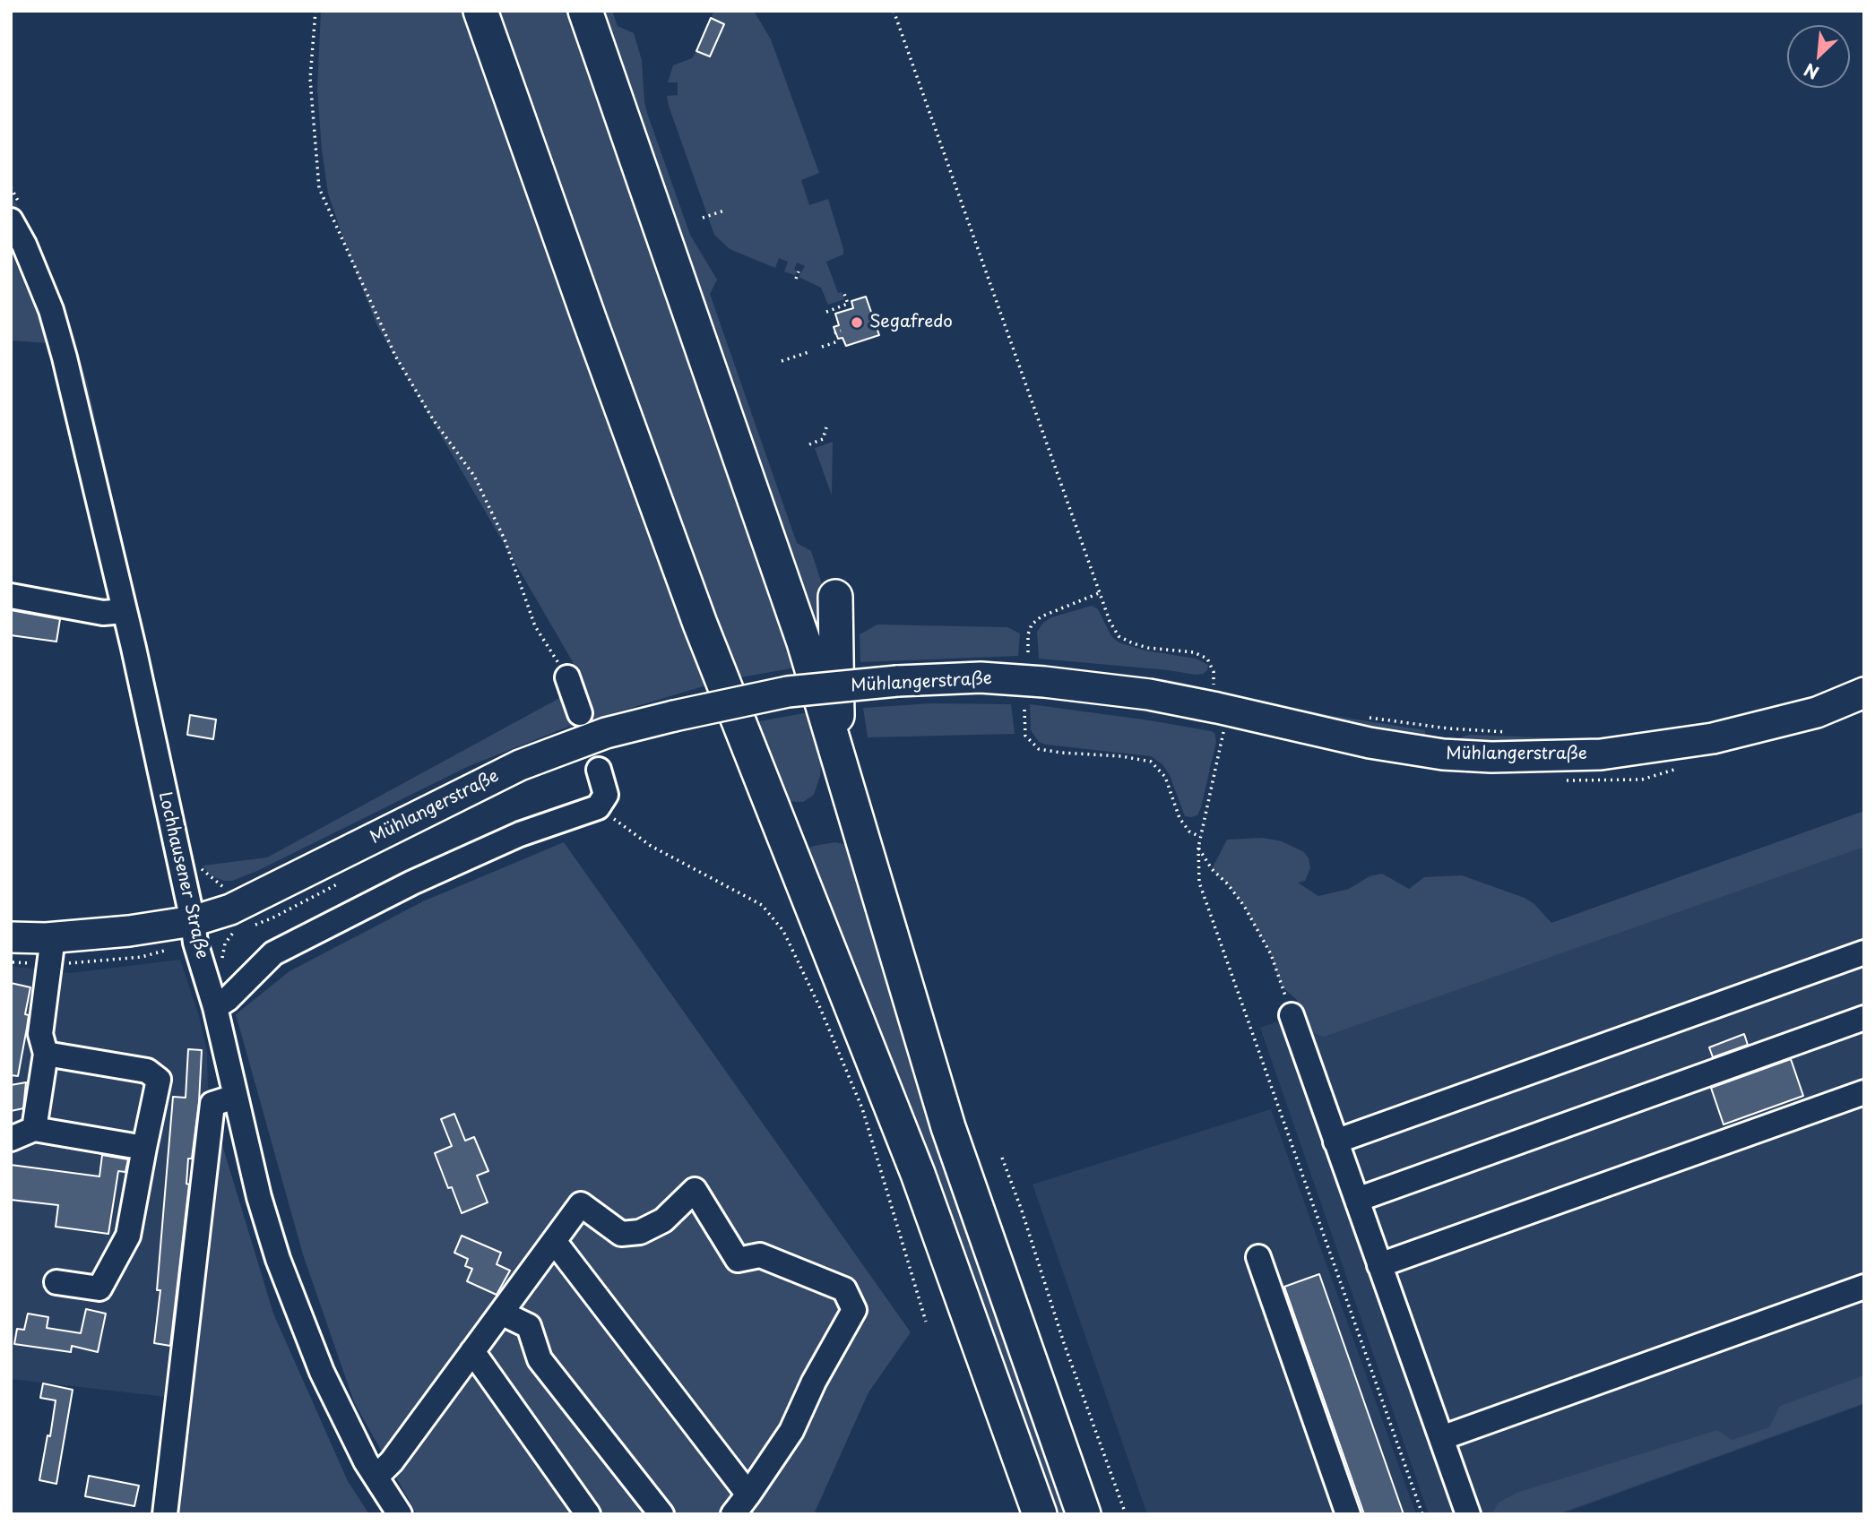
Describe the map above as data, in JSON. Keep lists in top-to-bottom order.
{
  "streets": {
    "main road": ["Mühlangerstraße"],
    "street": ["Lochhausener Straße"]
  },
  "crossings": [
    ["Mühlangerstraße", "Lochhausener Straße"]
  ],
  "places": ["Segafredo"],
  "north": "bottom left"
}
